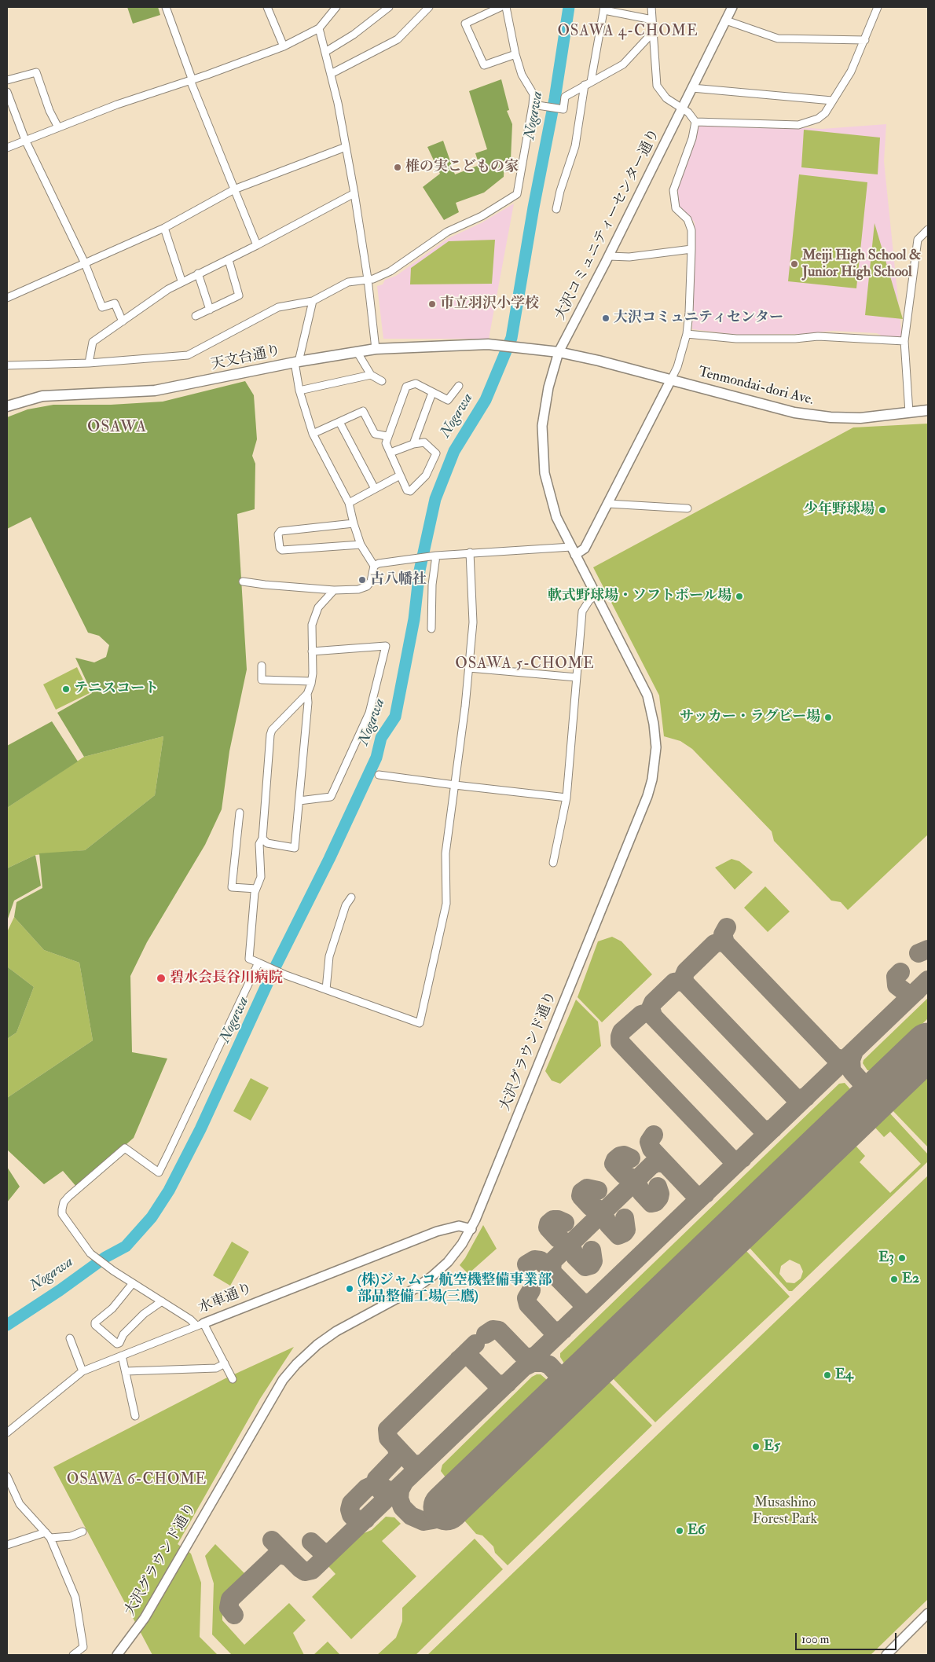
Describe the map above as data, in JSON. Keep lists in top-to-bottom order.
{
  "streets": {
    "main road": ["天文台通り", "Tenmondai-dori Ave."],
    "street": ["大沢コミュニティーセンター通り", "大沢グラウンド通り", "水車通り"]
  },
  "crossings": [
    ["大沢コミュニティーセンター通り", "天文台通り"],
    ["大沢コミュニティーセンター通り", "Tenmondai-dori Ave."],
    ["大沢コミュニティーセンター通り", "大沢グラウンド通り"],
    ["天文台通り", "Tenmondai-dori Ave."],
    ["天文台通り", "大沢グラウンド通り"],
    ["Tenmondai-dori Ave.", "大沢グラウンド通り"],
    ["大沢グラウンド通り", "水車通り"]
  ],
  "districts": [
    "OSAWA 4-CHOME",
    "OSAWA",
    "OSAWA 5-CHOME",
    "OSAWA 6-CHOME"
  ],
  "water": ["Nogawa"],
  "parks": ["Musashino Forest Park"],
  "places": [
    "椎の実こどもの家",
    "Meiji High School & Junior High School",
    "市立羽沢小学校",
    "大沢コミュニティセンター",
    "少年野球場",
    "古八幡社",
    "軟式野球場・ソフトボール場",
    "テニスコート",
    "サッカー・ラグビー場",
    "碧水会長谷川病院",
    "E3",
    "E2",
    "(株)ジャムコ 航空機整備事業部 部品整備工場(三鷹)",
    "E4",
    "E5",
    "E6"
  ],
  "scale_bar": "100 m"
}
